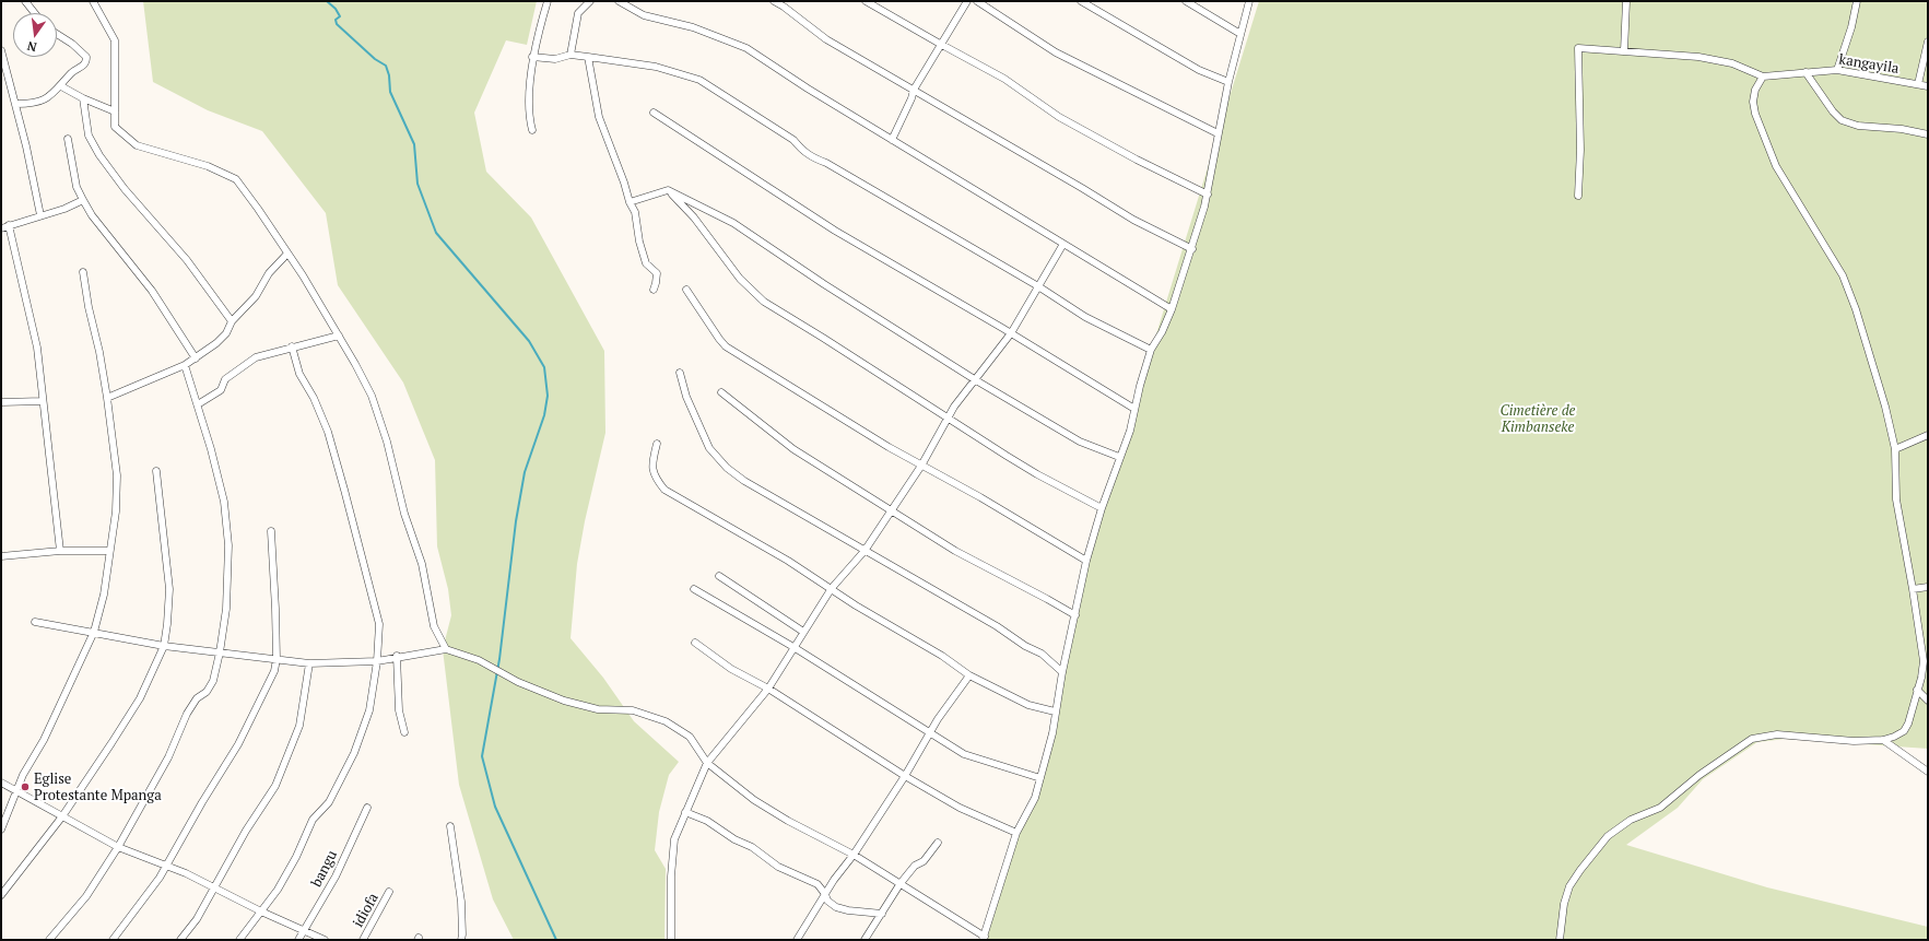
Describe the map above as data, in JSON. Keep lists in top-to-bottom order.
{
  "streets": {
    "street": ["kangayila", "bangu", "idiofa"]
  },
  "parks": ["Cimetière de Kimbanseke"],
  "places": ["Eglise Protestante Mpanga"],
  "north": "bottom"
}
